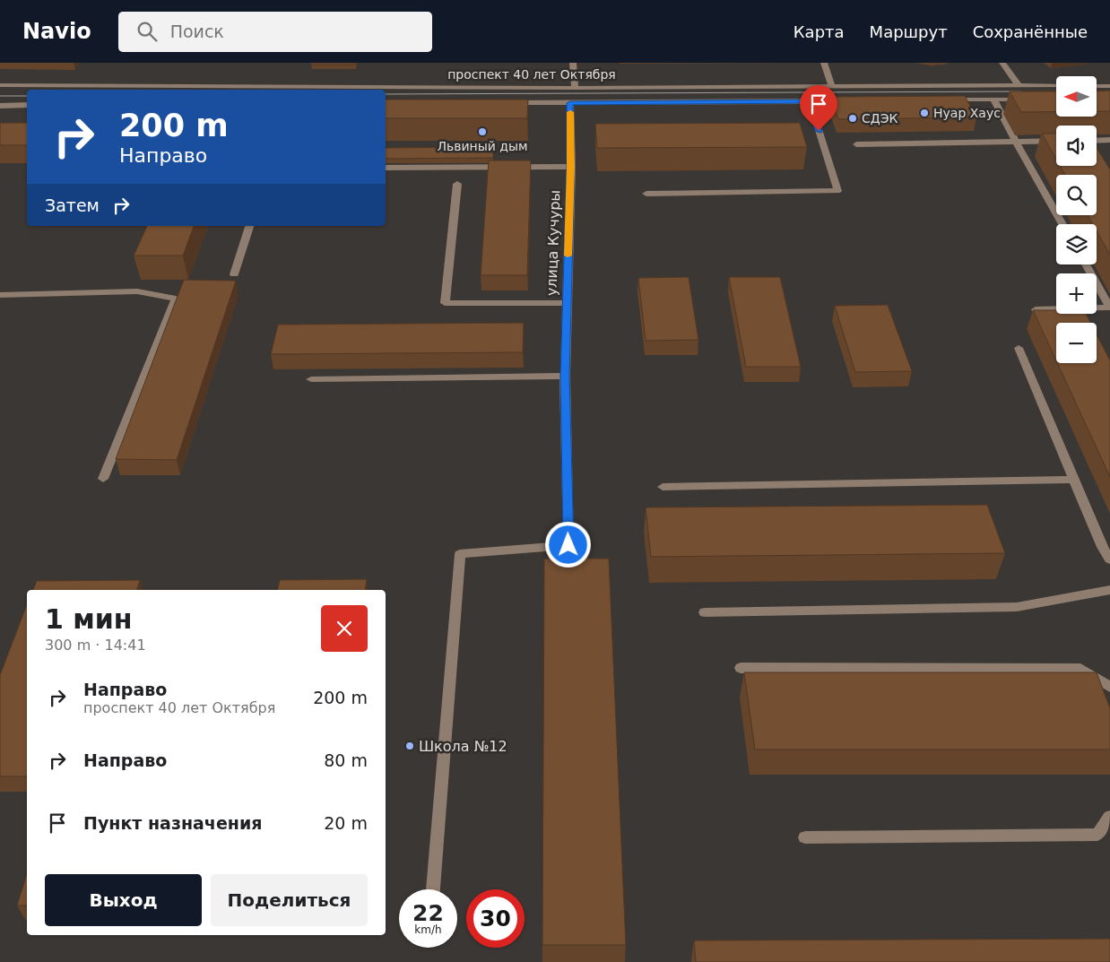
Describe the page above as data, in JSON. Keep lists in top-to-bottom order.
{
  "streets": {
    "street": ["проспект 40 лет Октября", "улица Кучуры"]
  },
  "crossings": [
    ["проспект 40 лет Октября", "улица Кучуры"]
  ],
  "places": [
    "Нуар Хаус",
    "СДЭК",
    "Львиный дым",
    "Школа №12"
  ],
  "north": "left",
  "page": {
    "header": "Navio",
    "search": "Поиск",
    "nav": ["Карта", "Маршрут", "Сохранённые"],
    "map_buttons": ["+", "−"],
    "turn": ["200 m", "Направо"],
    "then": "Затем",
    "heading": ["1 мин", "300 m · 14:41"],
    "list": [
      {
        "name": "Направо",
        "note": "проспект 40 лет Октября",
        "value": "200 m"
      },
      {
        "name": "Направо",
        "value": "80 m"
      },
      {
        "name": "Пункт назначения",
        "value": "20 m"
      }
    ],
    "buttons": ["Выход", "Поделиться"],
    "speed": "22 km/h",
    "limit": "30"
  }
}
